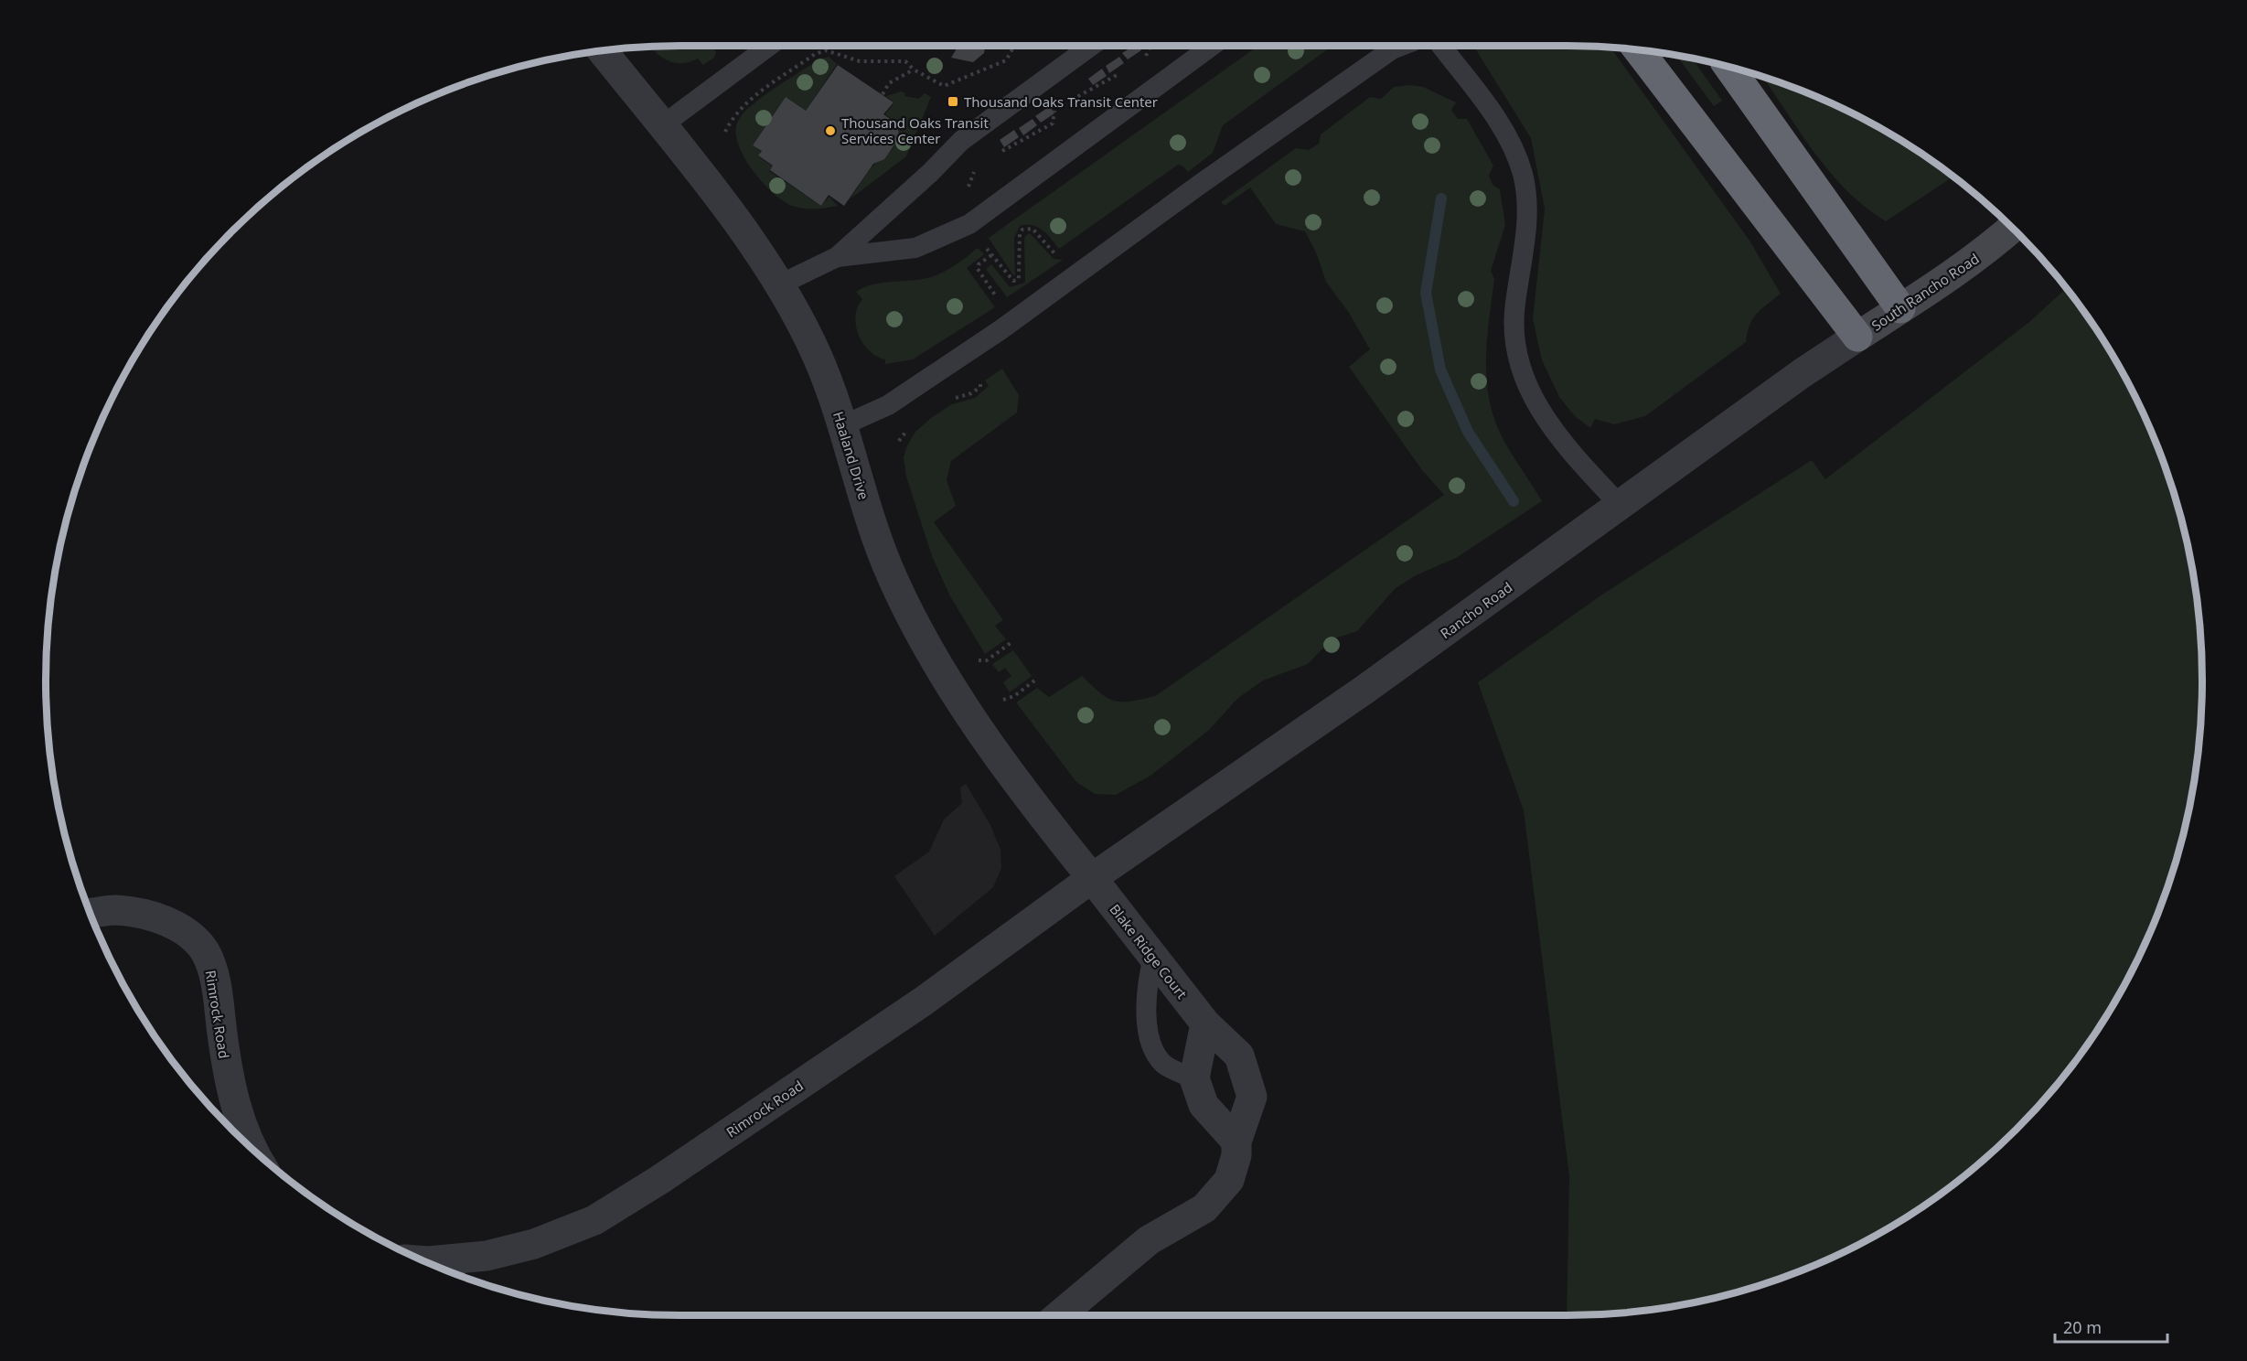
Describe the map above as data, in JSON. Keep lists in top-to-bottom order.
{
  "streets": {
    "main road": ["South Rancho Road"],
    "street": [
      "Haaland Drive",
      "Rancho Road",
      "Blake Ridge Court",
      "Rimrock Road"
    ]
  },
  "crossings": [
    ["South Rancho Road", "Rancho Road"],
    ["Haaland Drive", "Rancho Road"],
    ["Haaland Drive", "Blake Ridge Court"],
    ["Haaland Drive", "Rimrock Road"],
    ["Rancho Road", "Blake Ridge Court"],
    ["Rancho Road", "Rimrock Road"],
    ["Blake Ridge Court", "Rimrock Road"]
  ],
  "places": {
    "transit": ["Thousand Oaks Transit Center"],
    "other": ["Thousand Oaks Transit Services Center"]
  },
  "scale_bar": "20 m"
}
